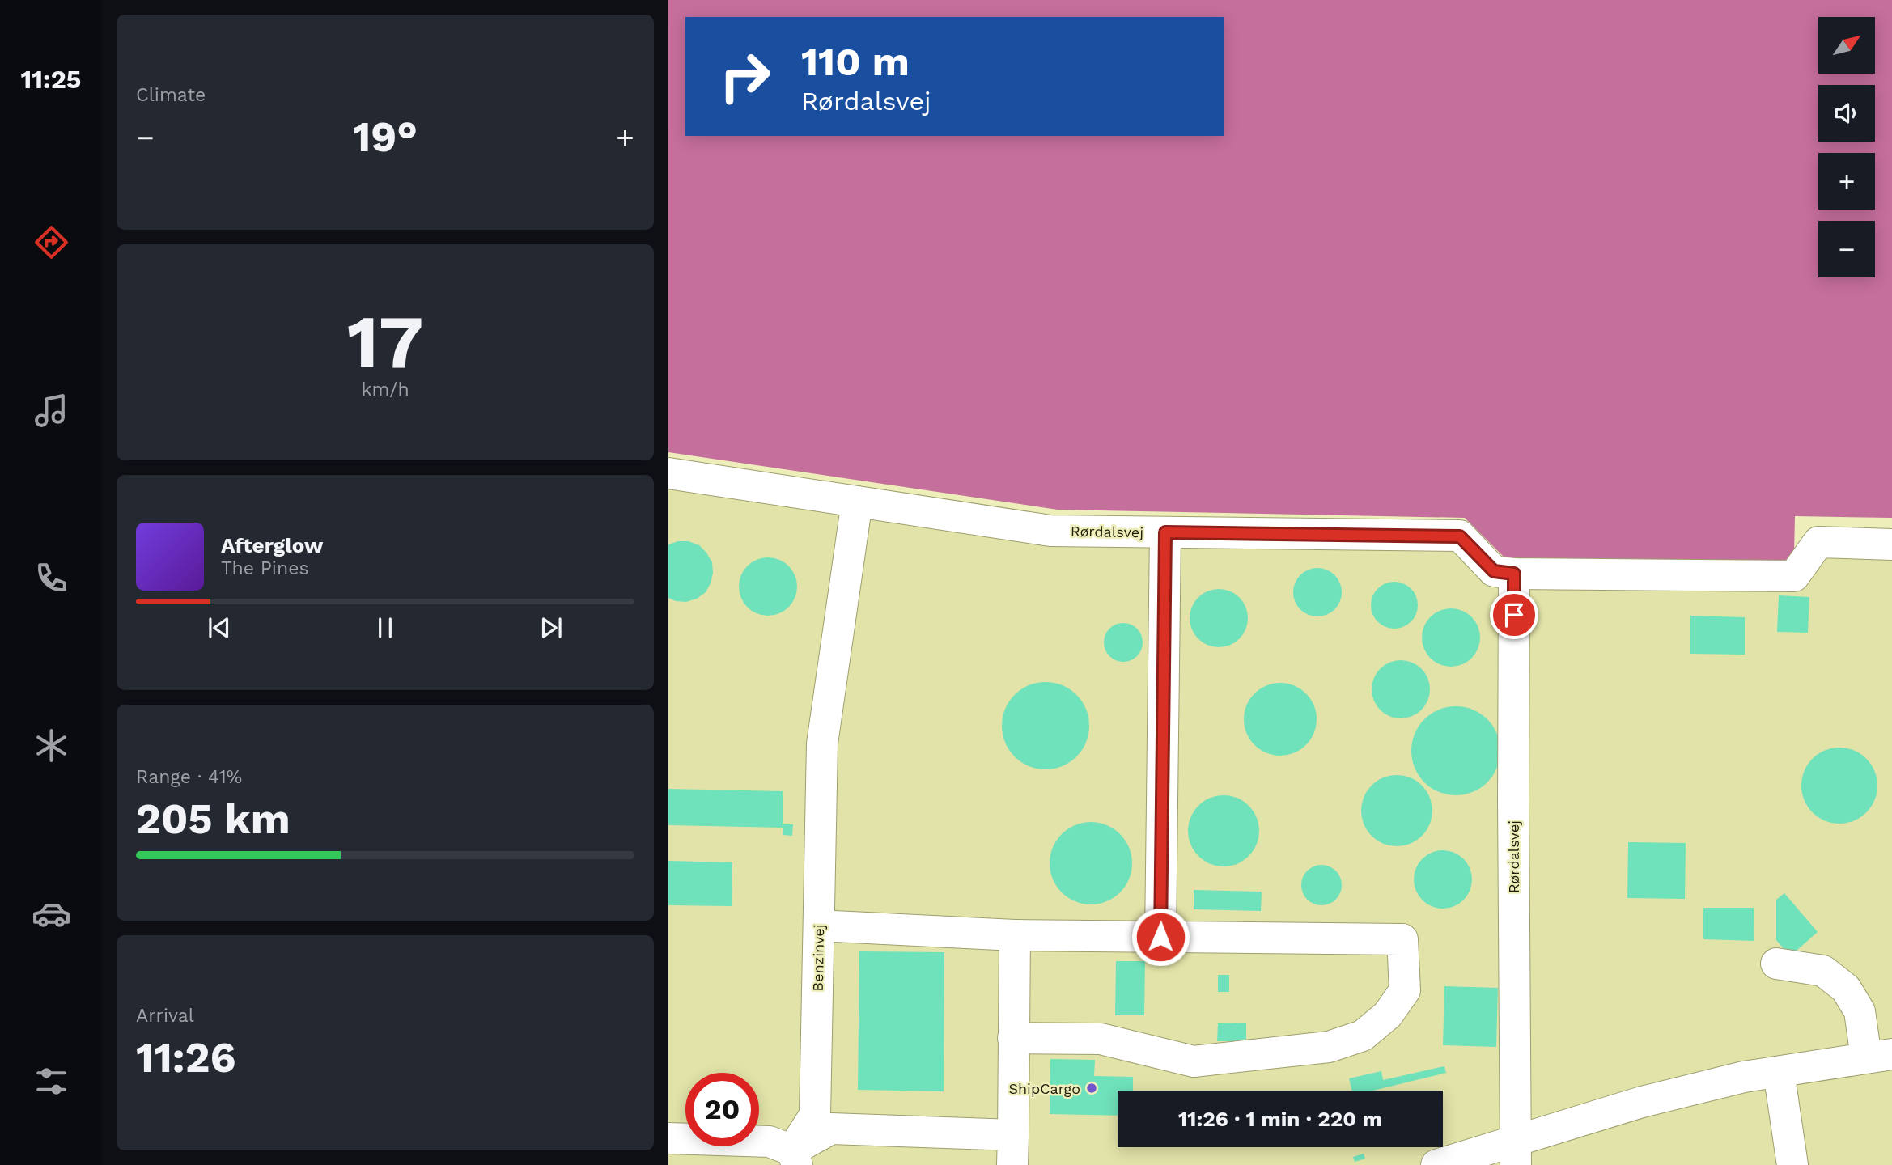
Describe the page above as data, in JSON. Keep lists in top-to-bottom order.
{
  "streets": {
    "street": ["Rørdalsvej", "Benzinvej"]
  },
  "crossings": [
    ["Rørdalsvej", "Benzinvej"]
  ],
  "places": ["ShipCargo"],
  "north": "top right",
  "page": {
    "tabs": "11:25",
    "tile": [
      "Climate",
      ["17", "km/h"],
      ["Range · 41%", "205 km"],
      ["Arrival", "11:26"]
    ],
    "map_buttons": ["+", "−"],
    "turn": ["110 m", "Rørdalsvej"],
    "heat": ["−", "19°", "+"],
    "song": ["Afterglow", "The Pines"],
    "limit": "20",
    "trip": "11:26 · 1 min · 220 m"
  }
}
